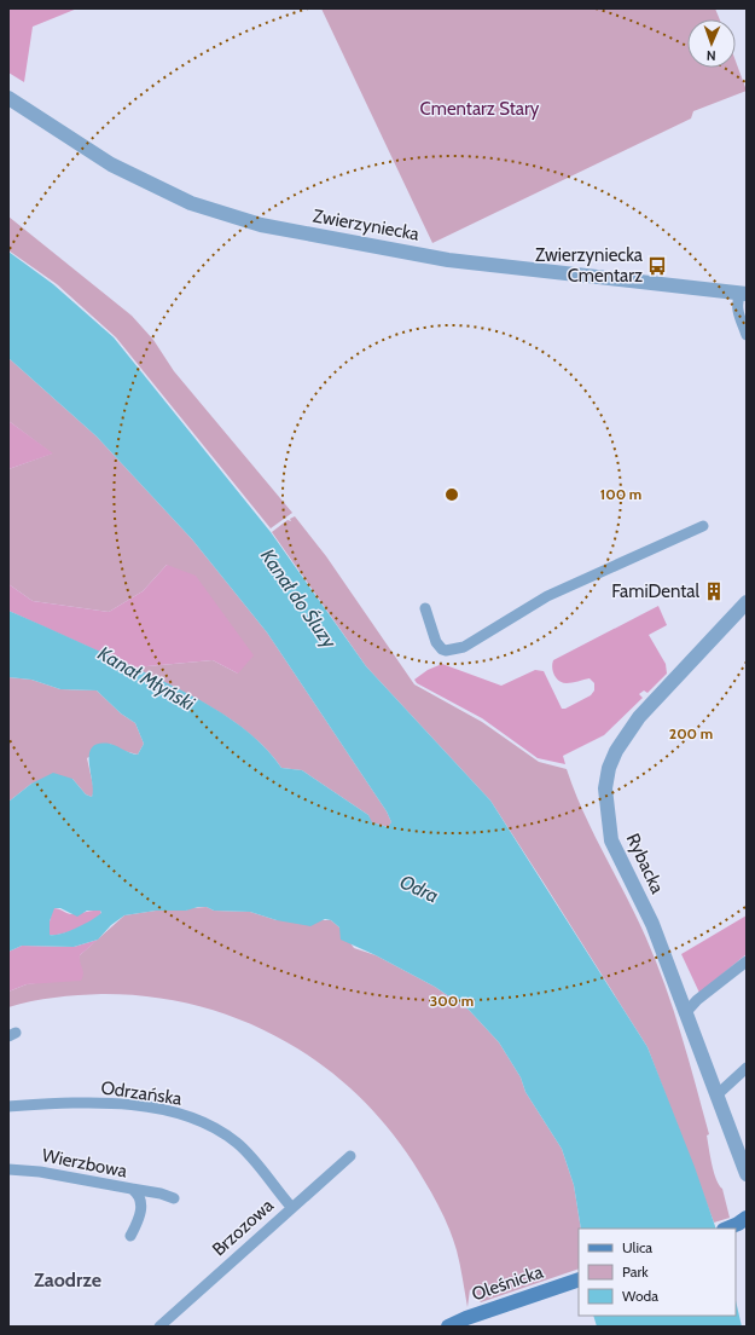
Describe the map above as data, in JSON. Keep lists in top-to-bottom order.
{
  "streets": {
    "main road": ["Oleśnicka"],
    "street": [
      "Zwierzyniecka",
      "Rybacka",
      "Odrzańska",
      "Wierzbowa",
      "Brzozowa"
    ]
  },
  "crossings": [
    ["Odrzańska", "Brzozowa"]
  ],
  "districts": ["Zaodrze"],
  "water": ["Kanał do Śluzy", "Kanał Młyński", "Odra"],
  "parks": ["Cmentarz Stary"],
  "places": {
    "bus stop": ["Zwierzyniecka Cmentarz"],
    "building": ["FamiDental"]
  },
  "legend": ["Ulica", "Park", "Woda"],
  "north": "bottom",
  "rings": ["100 m", "200 m", "300 m"]
}
